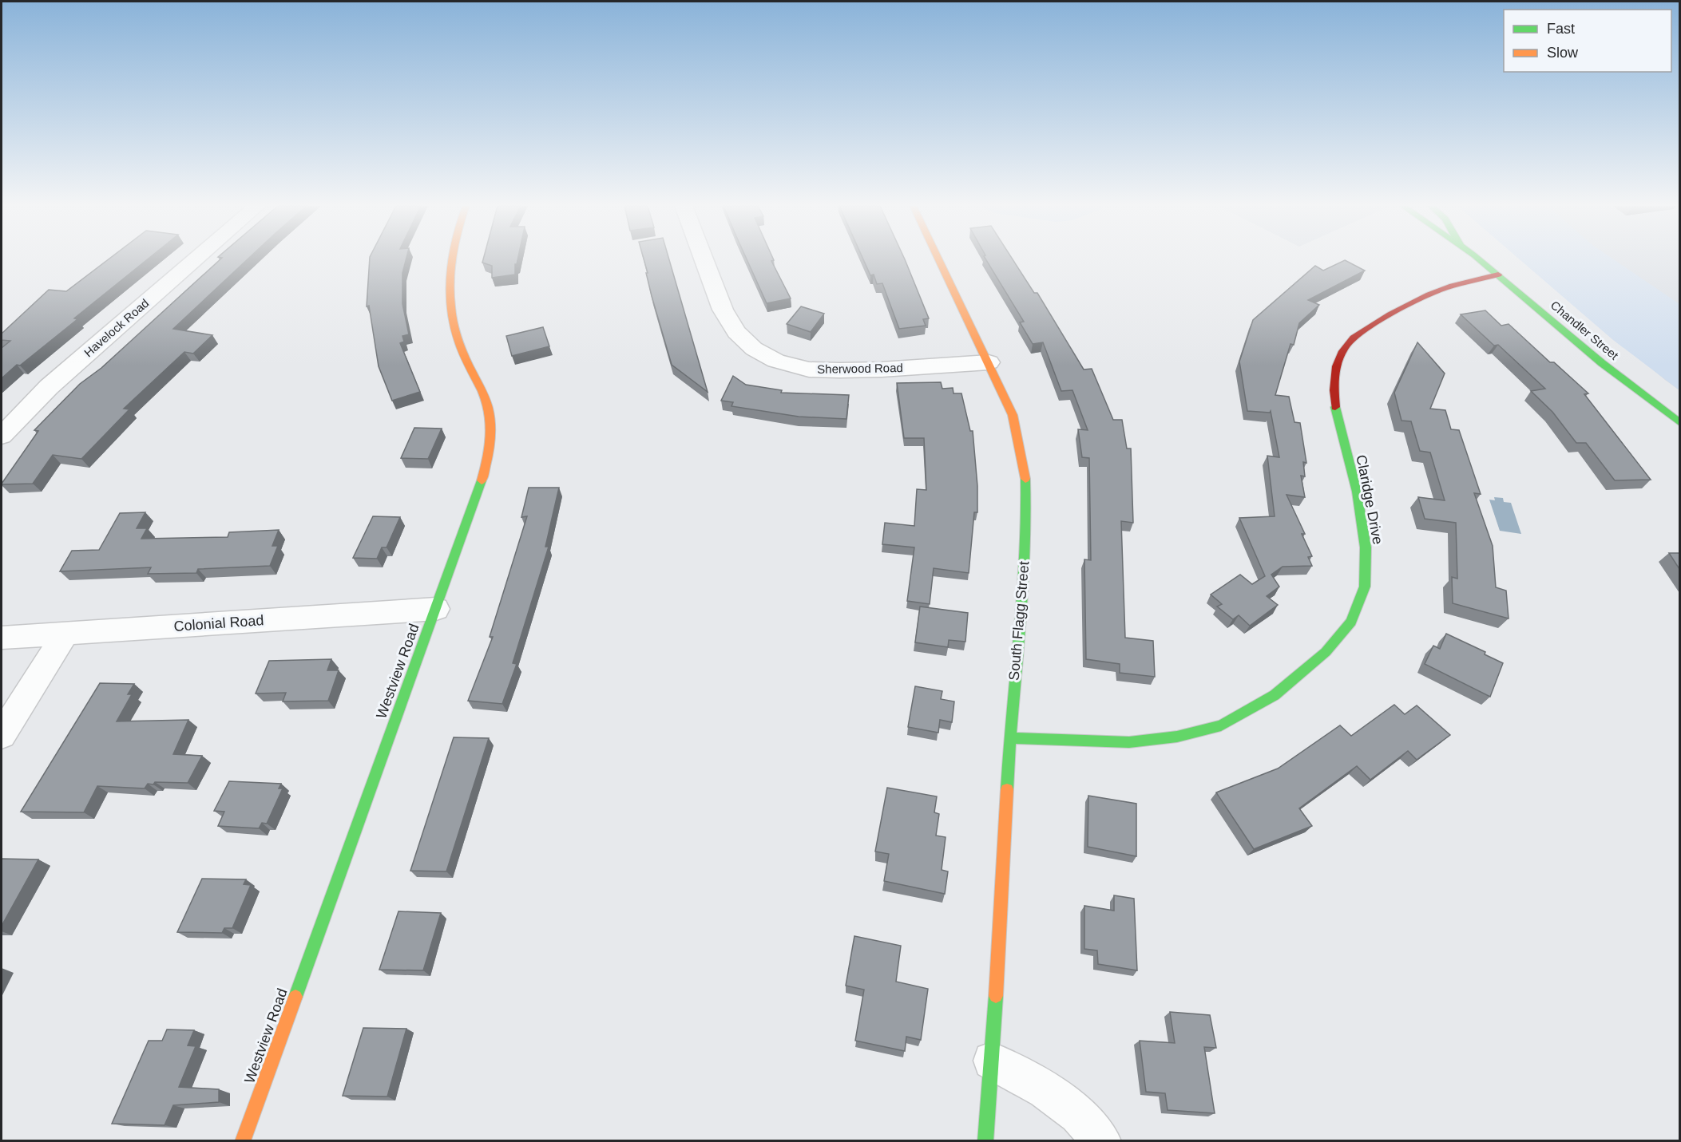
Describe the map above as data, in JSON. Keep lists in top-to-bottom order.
{
  "streets": {
    "street": [
      "Havelock Road",
      "Chandler Street",
      "Sherwood Road",
      "Claridge Drive",
      "South Flagg Street",
      "Colonial Road",
      "Westview Road"
    ]
  },
  "crossings": [
    ["Chandler Street", "Claridge Drive"],
    ["Sherwood Road", "South Flagg Street"],
    ["Claridge Drive", "South Flagg Street"],
    ["Colonial Road", "Westview Road"]
  ],
  "legend": ["Fast", "Slow"]
}
